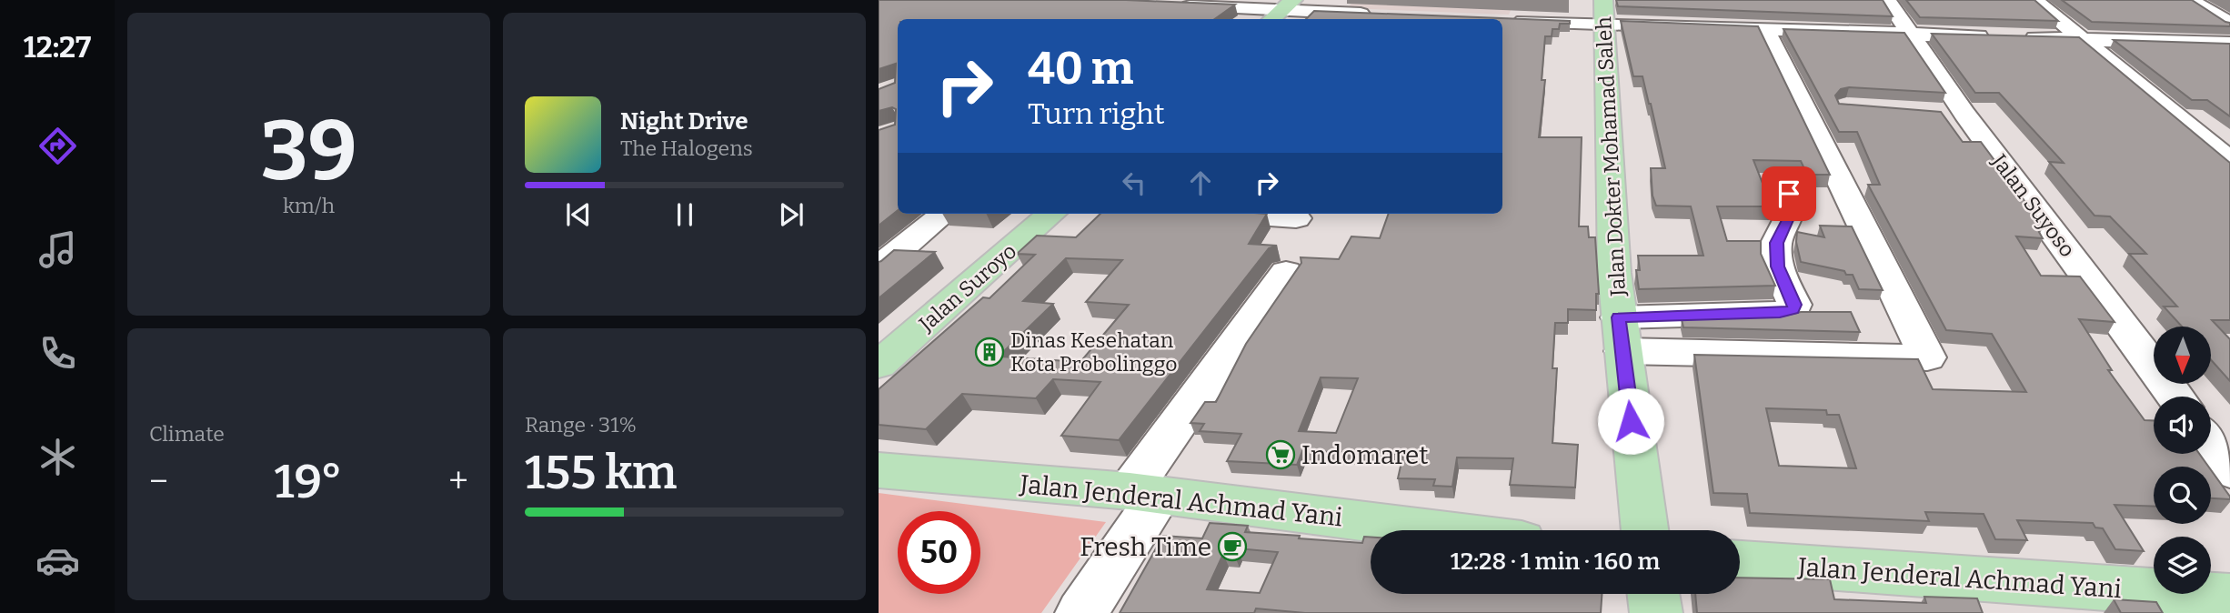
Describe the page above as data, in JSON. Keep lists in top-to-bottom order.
{
  "streets": {
    "main road": ["Jalan Dokter Mohamad Saleh", "Jalan Suroyo", "Jalan Jenderal Achmad Yani"],
    "street": ["Jalan Suyoso"]
  },
  "places": {
    "building": ["Dinas Kesehatan Kota Probolinggo"],
    "supermarket": ["Indomaret"],
    "cafe": ["Fresh Time"]
  },
  "north": "bottom",
  "page": {
    "tabs": "12:27",
    "tile": [
      ["39", "km/h"],
      "Climate",
      ["Range · 31%", "155 km"]
    ],
    "turn": ["40 m", "Turn right"],
    "song": ["Night Drive", "The Halogens"],
    "heat": ["−", "19°", "+"],
    "limit": "50",
    "trip": "12:28 · 1 min · 160 m"
  }
}
